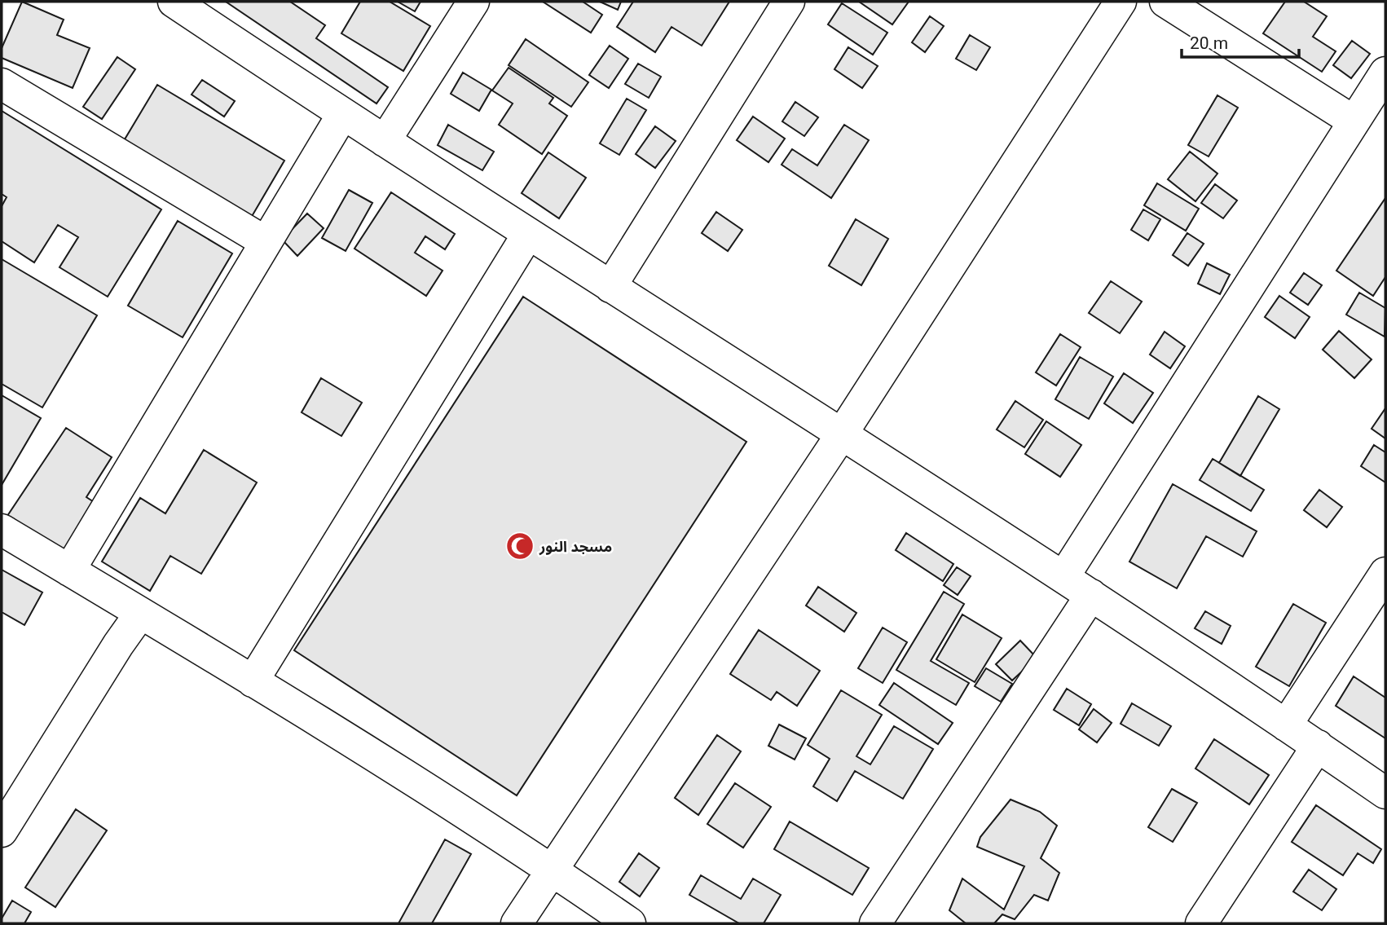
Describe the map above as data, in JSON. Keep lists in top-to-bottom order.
{
  "places": {
    "mosque": ["مسجد النور"]
  },
  "scale_bar": "20 m"
}
